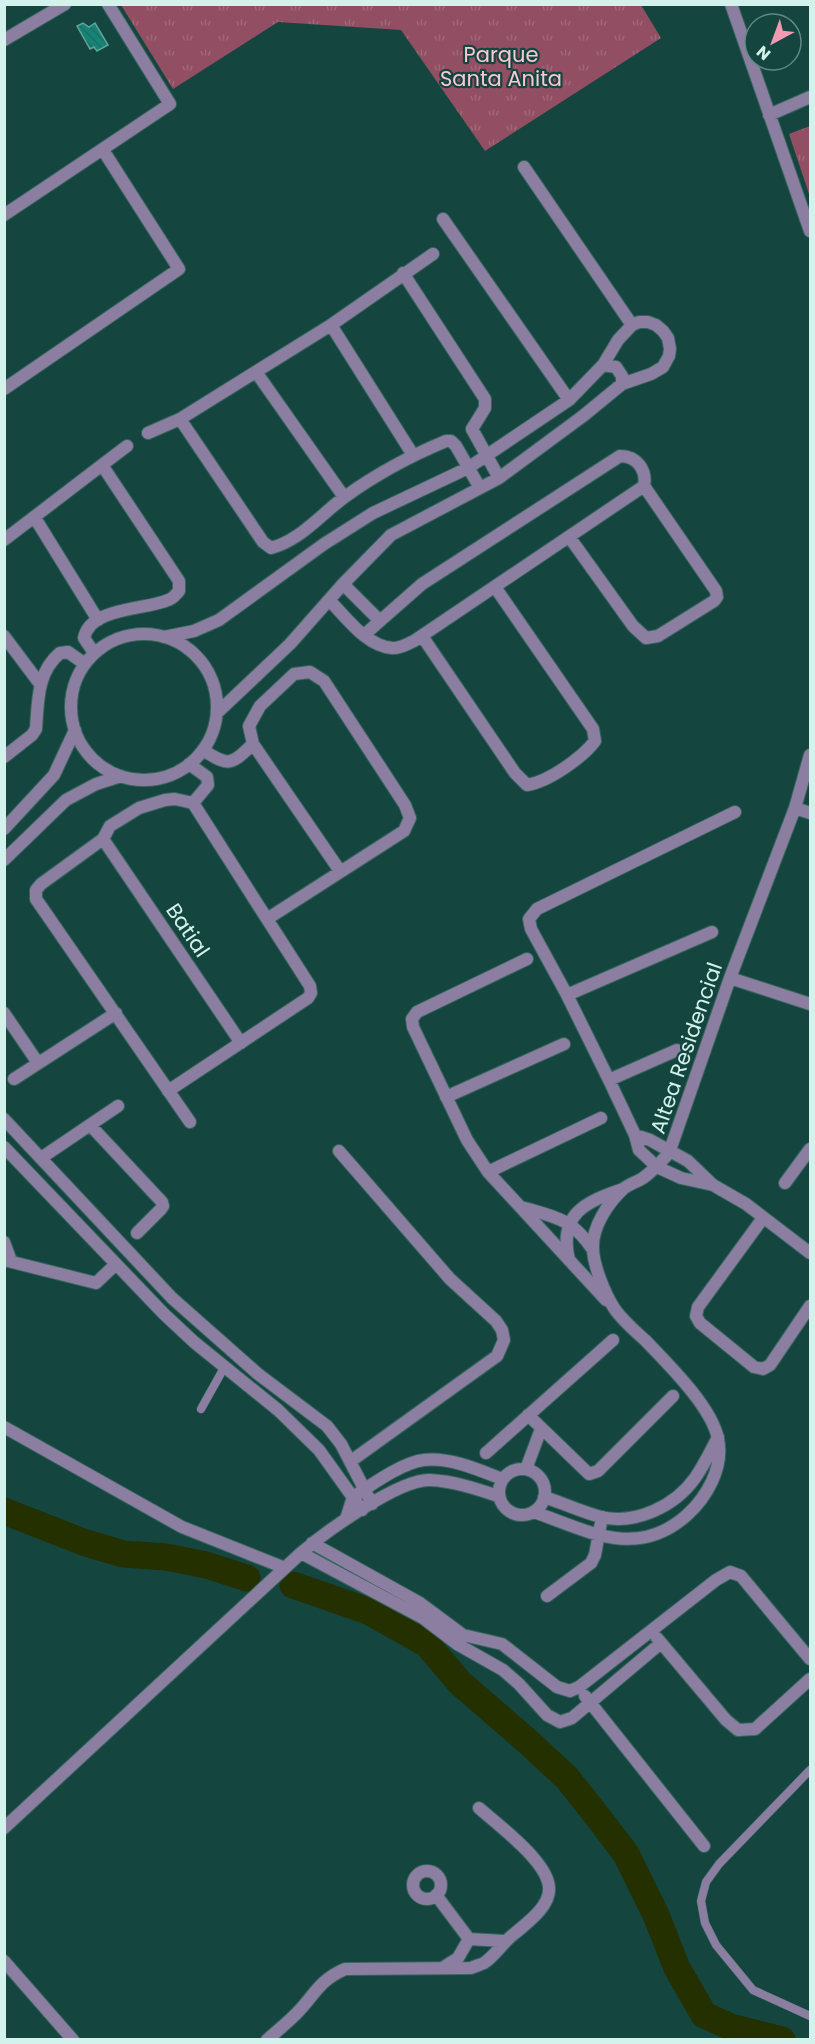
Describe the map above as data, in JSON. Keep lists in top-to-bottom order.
{
  "streets": {
    "street": ["Batial", "Altea Residencial"]
  },
  "parks": ["Parque Santa Anita"],
  "north": "bottom left"
}
